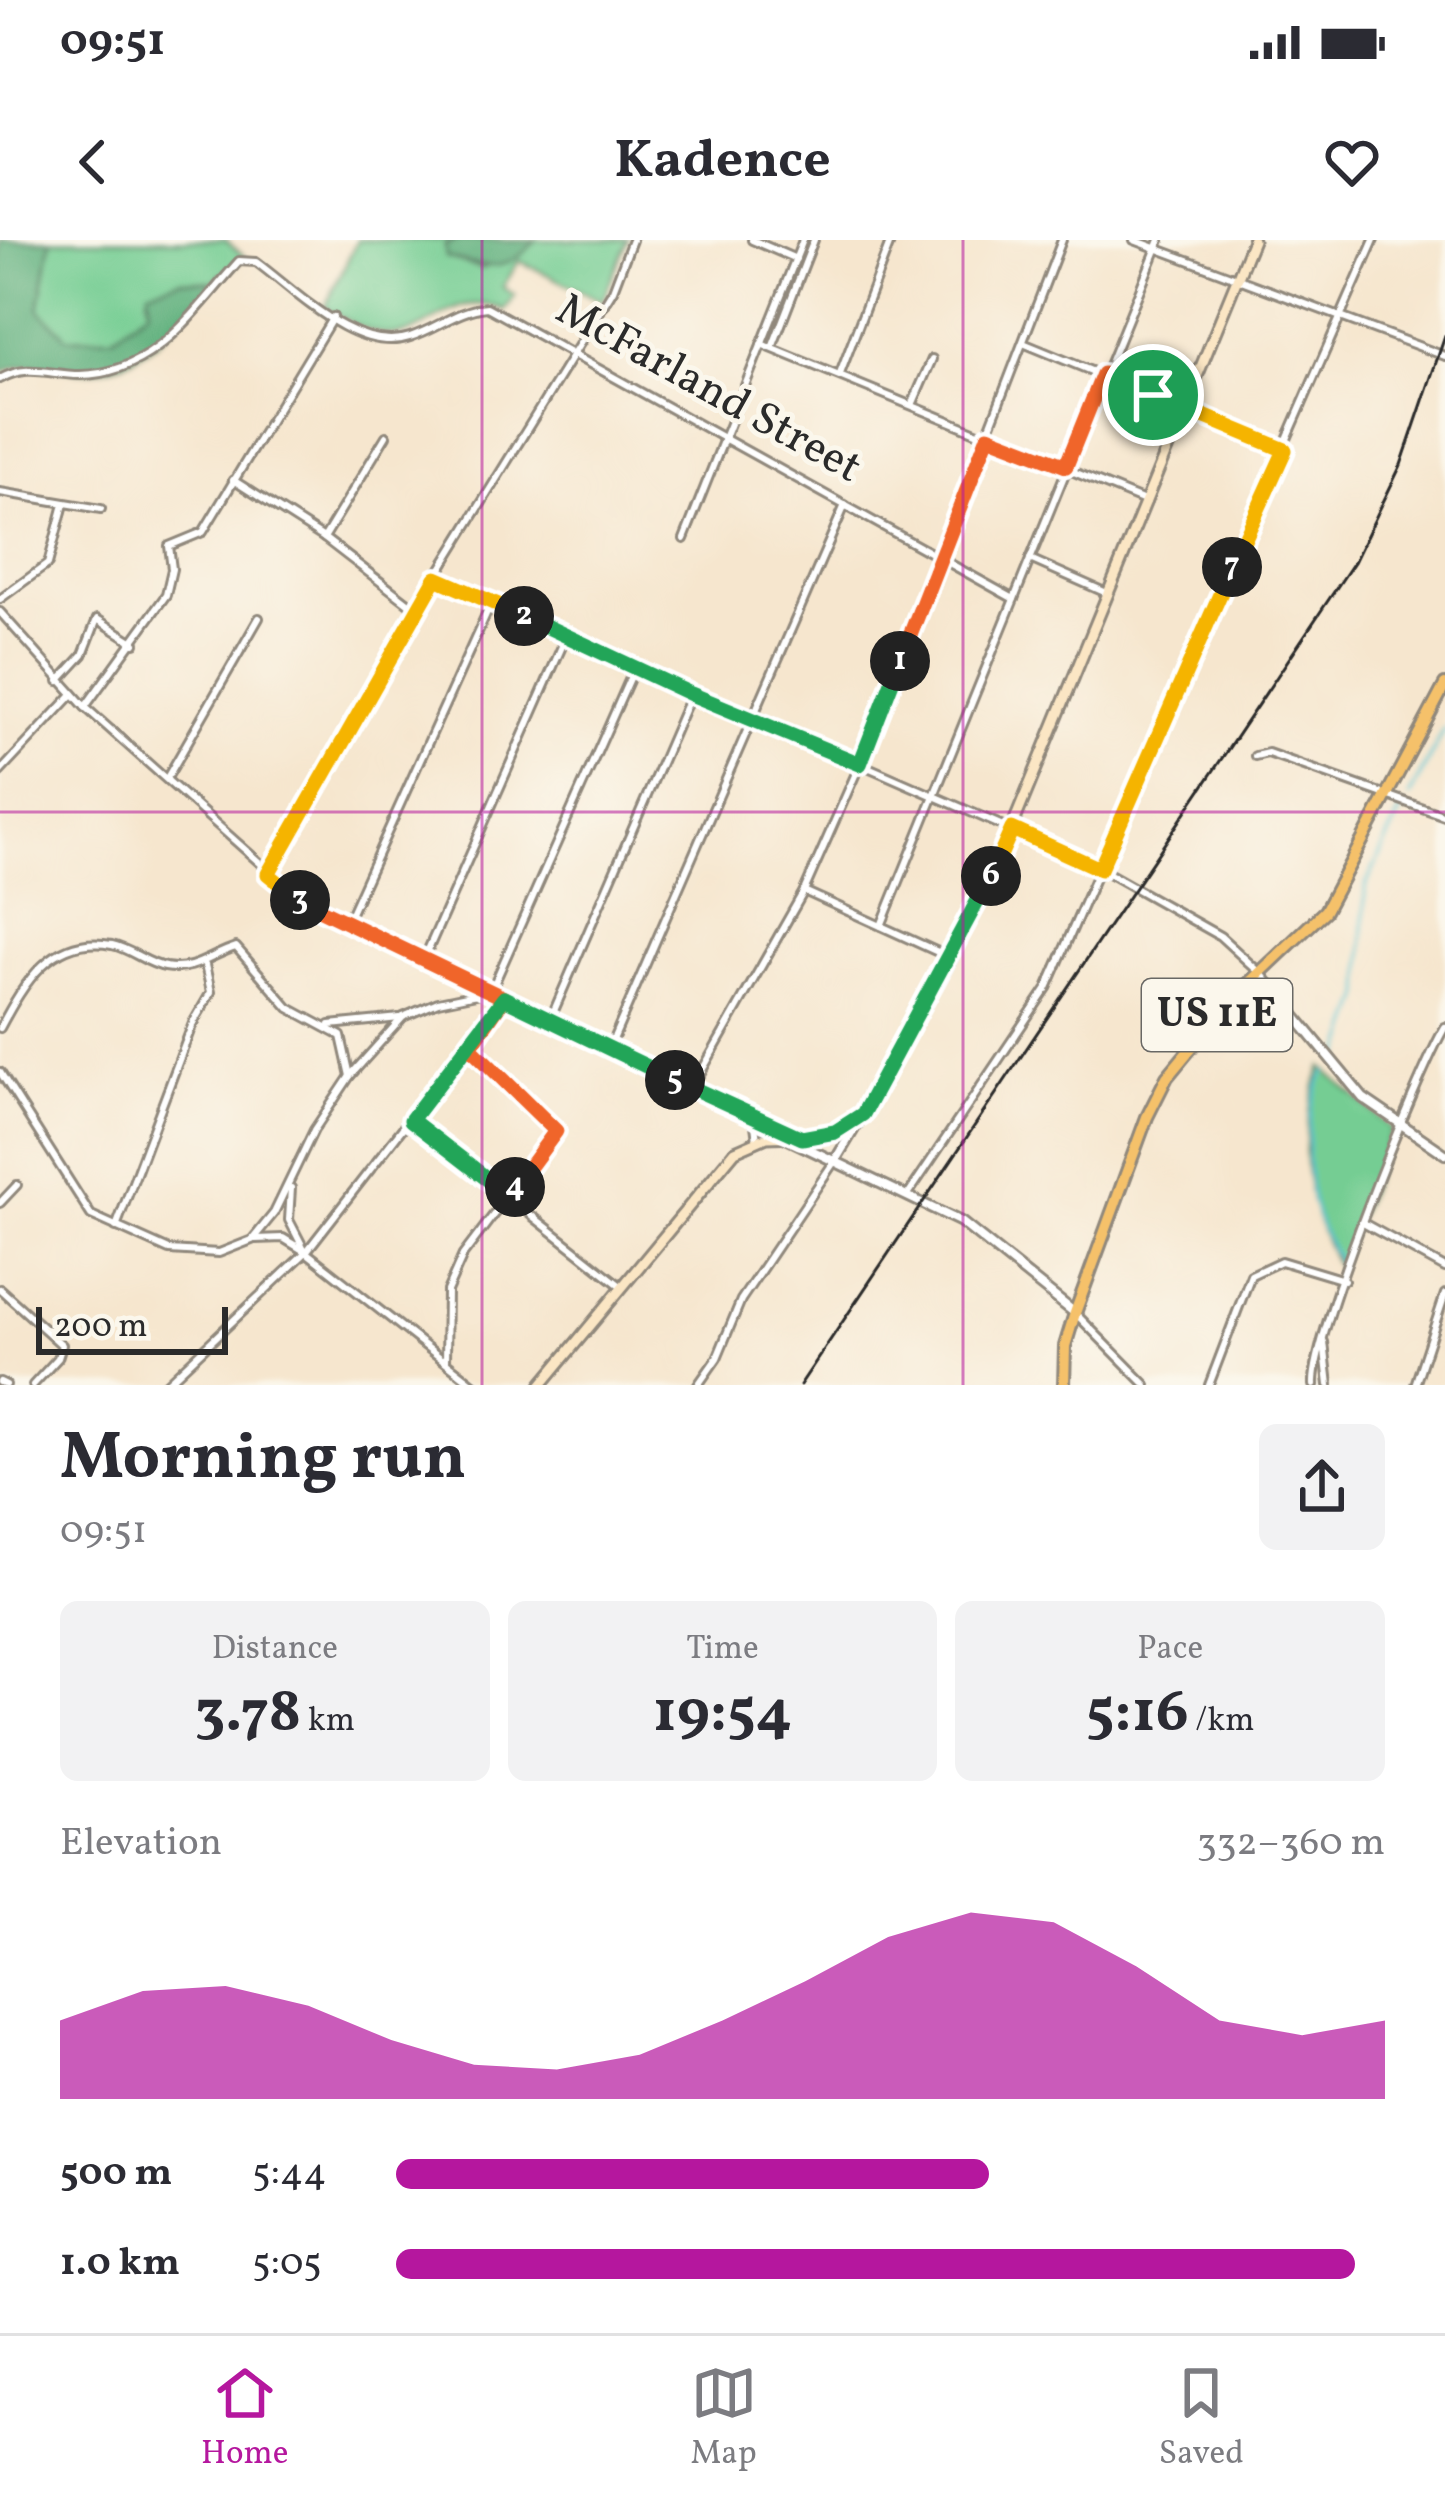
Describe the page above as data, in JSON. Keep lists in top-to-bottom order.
{
  "streets": {
    "main road": ["US 11E"],
    "street": ["McFarland Street"]
  },
  "scale_bar": "200 m",
  "page": {
    "status": "09:51",
    "header": "Kadence",
    "pins": [
      "7",
      "2",
      "1",
      "6",
      "3",
      "5",
      "4"
    ],
    "scale": "200 m",
    "heading": ["Morning run", "09:51"],
    "stats": [
      ["Distance", "3.78 km"],
      ["Time", "19:54"],
      ["Pace", "5:16 /km"]
    ],
    "chart": ["Elevation", "332–360 m"],
    "list": [
      {
        "name": "500 m",
        "note": "5:44"
      },
      {
        "name": "1.0 km",
        "note": "5:05"
      }
    ],
    "tabs": ["Home", "Map", "Saved"]
  }
}
